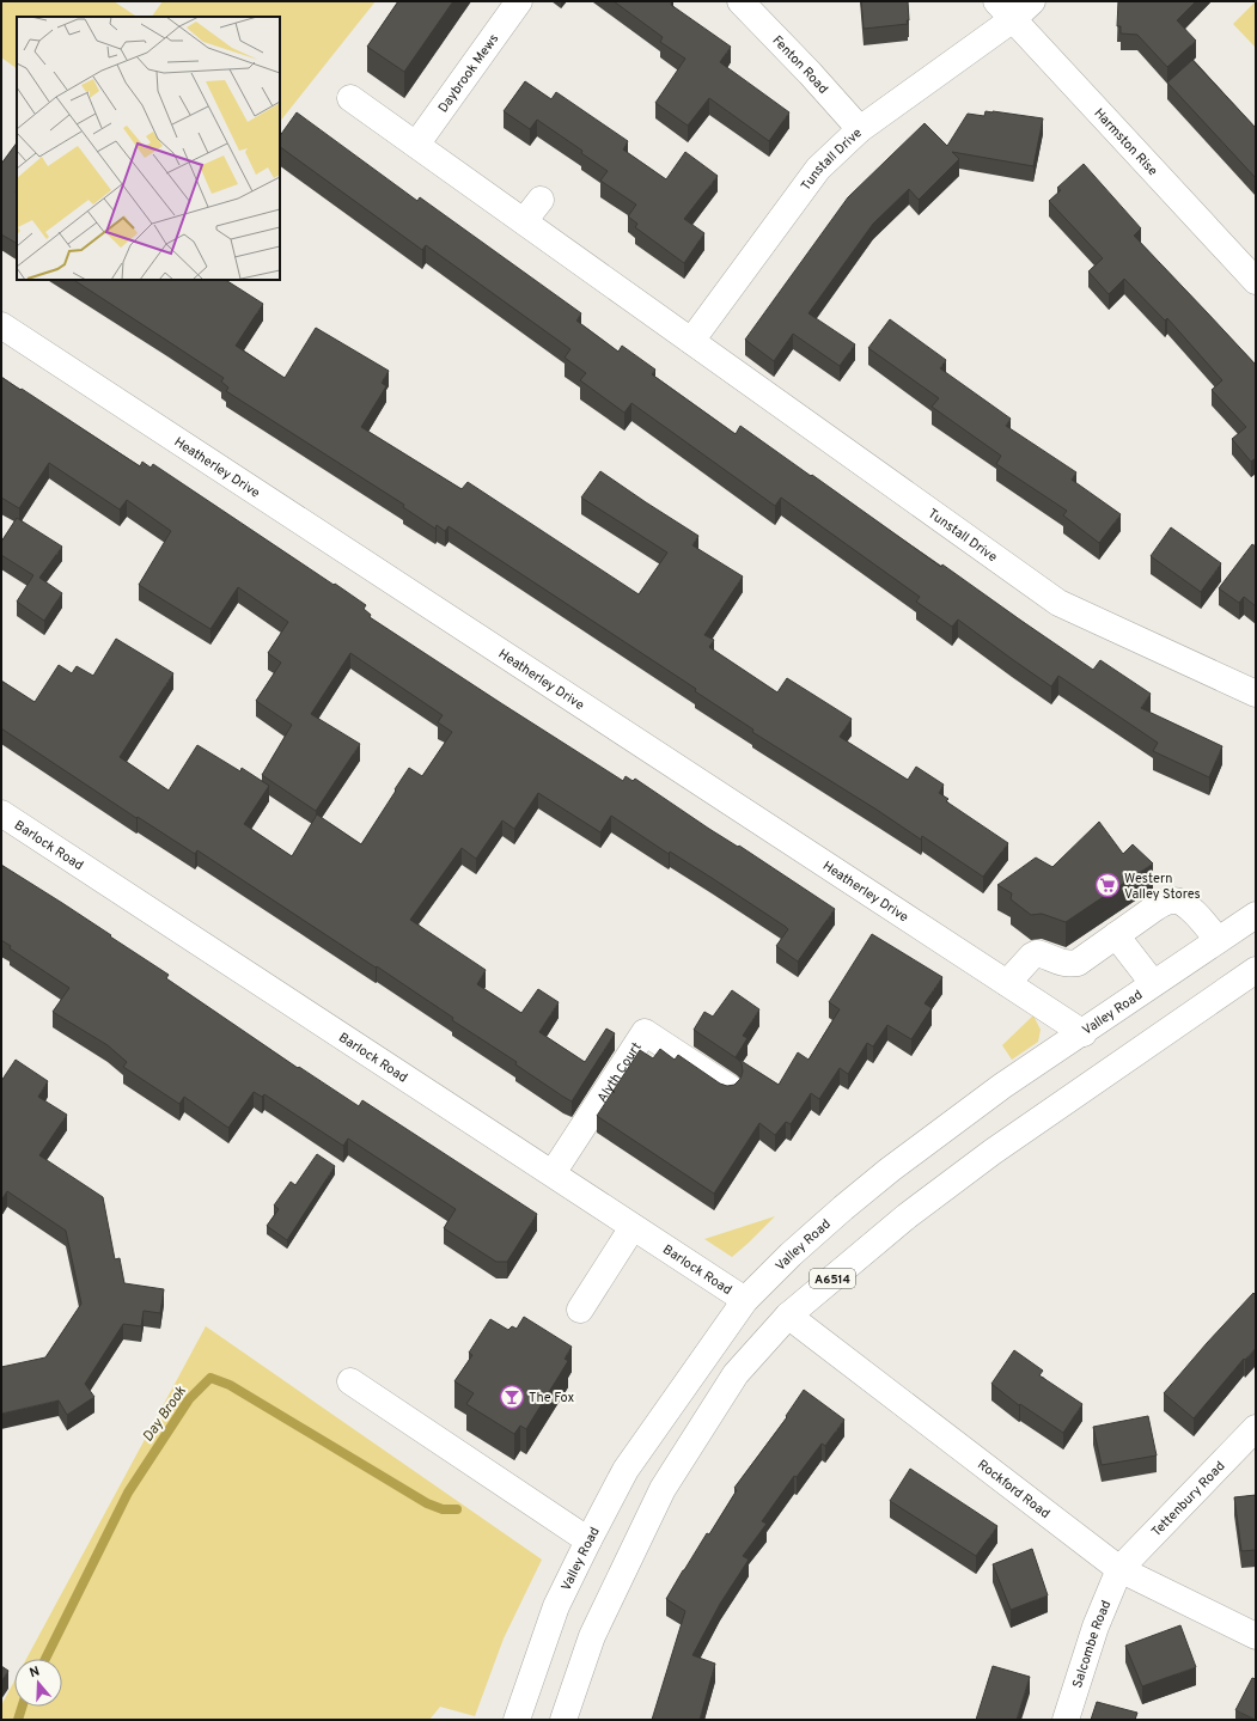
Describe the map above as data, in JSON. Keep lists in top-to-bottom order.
{
  "streets": {
    "main road": [
      "Fenton Road",
      "Daybrook Mews",
      "Harmston Rise",
      "Tunstall Drive",
      "Heatherley Drive",
      "Barlock Road",
      "Valley Road",
      "Alyth Court",
      "A6514",
      "Rockford Road",
      "Tettenbury Road",
      "Salcombe Road"
    ]
  },
  "crossings": [
    ["Fenton Road", "Tunstall Drive"],
    ["Daybrook Mews", "Tunstall Drive"],
    ["Harmston Rise", "Tunstall Drive"],
    ["Heatherley Drive", "Valley Road"],
    ["Barlock Road", "Valley Road"],
    ["Barlock Road", "Alyth Court"],
    ["A6514", "Rockford Road"],
    ["Rockford Road", "Tettenbury Road"],
    ["Rockford Road", "Salcombe Road"],
    ["Tettenbury Road", "Salcombe Road"]
  ],
  "water": ["Day Brook"],
  "places": {
    "supermarket": ["Western Valley Stores"],
    "bar": ["The Fox"]
  },
  "north": "top"
}
